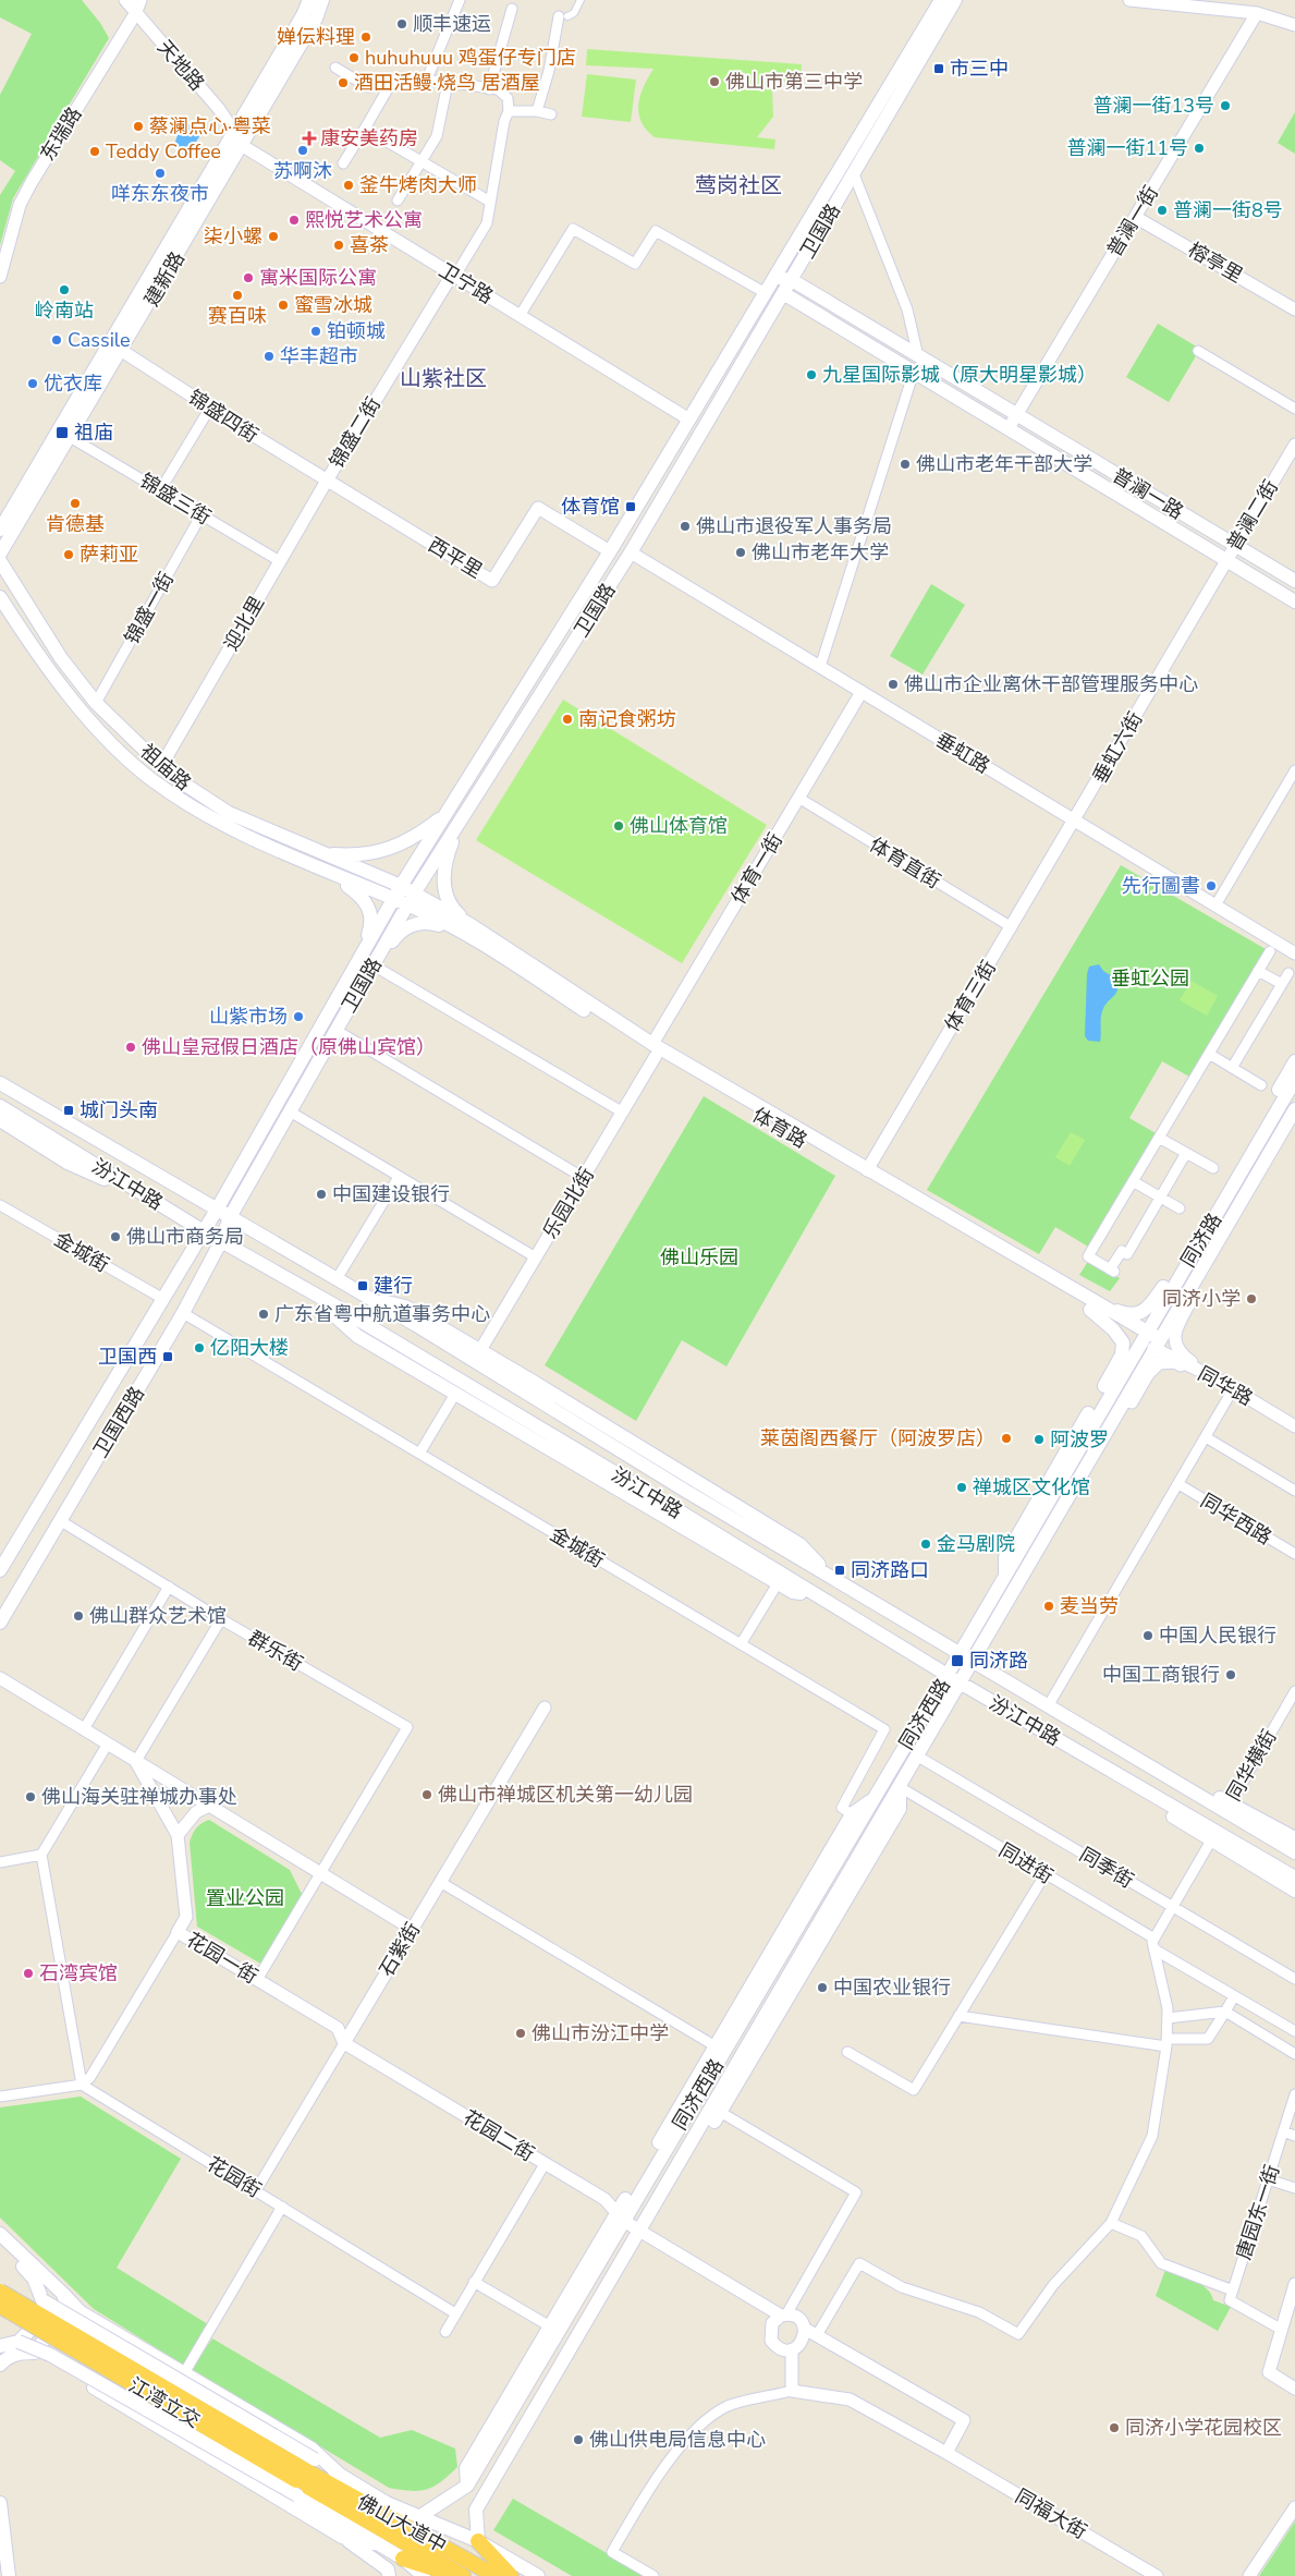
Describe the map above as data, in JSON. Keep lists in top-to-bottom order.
{
  "streets": {
    "highway": ["江湾立交", "佛山大道中"],
    "main road": [
      "卫国路",
      "建新路",
      "普澜一路",
      "祖庙路",
      "体育路",
      "汾江中路",
      "同济路",
      "卫国西路",
      "同济西路"
    ],
    "street": [
      "天地路",
      "东瑞路",
      "普澜一街",
      "榕亭里",
      "卫宁路",
      "锦盛四街",
      "锦盛二街",
      "锦盛三街",
      "普澜二街",
      "西平里",
      "锦盛一街",
      "迎北里",
      "垂虹六街",
      "垂虹路",
      "体育直街",
      "体育一街",
      "体育三街",
      "乐园北街",
      "金城街",
      "同华路",
      "同华西路",
      "群乐街",
      "同华横街",
      "同进街",
      "同季街",
      "石紫街",
      "花园一街",
      "花园二街",
      "花园街",
      "唐园东一街",
      "同福大街"
    ]
  },
  "crossings": [
    ["天地路", "东瑞路"],
    ["天地路", "建新路"],
    ["普澜一街", "榕亭里"],
    ["普澜一街", "普澜一路"],
    ["卫国路", "卫宁路"],
    ["卫国路", "普澜一路"],
    ["卫国路", "西平里"],
    ["卫国路", "垂虹路"],
    ["卫国路", "祖庙路"],
    ["卫国路", "体育路"],
    ["卫国路", "汾江中路"],
    ["卫国路", "卫国西路"],
    ["建新路", "卫宁路"],
    ["建新路", "锦盛四街"],
    ["建新路", "锦盛三街"],
    ["卫宁路", "锦盛二街"],
    ["锦盛四街", "锦盛二街"],
    ["锦盛四街", "西平里"],
    ["锦盛四街", "迎北里"],
    ["锦盛二街", "西平里"],
    ["锦盛二街", "迎北里"],
    ["普澜一路", "普澜二街"],
    ["普澜一路", "垂虹六街"],
    ["锦盛三街", "锦盛一街"],
    ["锦盛三街", "迎北里"],
    ["普澜二街", "垂虹六街"],
    ["西平里", "迎北里"],
    ["锦盛一街", "祖庙路"],
    ["迎北里", "祖庙路"],
    ["垂虹六街", "垂虹路"],
    ["垂虹六街", "体育三街"],
    ["垂虹路", "体育一街"],
    ["垂虹路", "体育三街"],
    ["祖庙路", "体育路"],
    ["体育直街", "体育一街"],
    ["体育直街", "体育三街"],
    ["体育一街", "体育路"],
    ["体育一街", "乐园北街"],
    ["体育三街", "体育路"],
    ["体育路", "乐园北街"],
    ["体育路", "同济路"],
    ["体育路", "同华路"],
    ["汾江中路", "同济路"],
    ["汾江中路", "卫国西路"],
    ["汾江中路", "同济西路"],
    ["汾江中路", "同华横街"],
    ["同济路", "同济西路"],
    ["金城街", "卫国西路"],
    ["卫国西路", "群乐街"],
    ["同济西路", "同进街"],
    ["同济西路", "同季街"],
    ["同济西路", "花园二街"],
    ["石紫街", "花园一街"],
    ["石紫街", "花园二街"],
    ["石紫街", "花园街"],
    ["花园一街", "花园二街"],
    ["江湾立交", "佛山大道中"]
  ],
  "districts": ["莺岗社区", "山紫社区"],
  "parks": ["垂虹公园", "佛山乐园", "置业公园"],
  "places": {
    "other": [
      "顺丰速运",
      "婵伝料理",
      "huhuhuuu 鸡蛋仔专门店",
      "佛山市第三中学",
      "酒田活鳗·烧鸟 居酒屋",
      "普澜一街13号",
      "蔡澜点心·粤菜",
      "普澜一街11号",
      "苏啊沐",
      "Teddy Coffee",
      "咩东东夜市",
      "釜牛烤肉大师",
      "普澜一街8号",
      "熙悦艺术公寓",
      "柒小螺",
      "喜茶",
      "寓米国际公寓",
      "岭南站",
      "赛百味",
      "蜜雪冰城",
      "铂顿城",
      "Cassile",
      "华丰超市",
      "九星国际影城（原大明星影城）",
      "优衣库",
      "佛山市老年干部大学",
      "肯德基",
      "佛山市退役军人事务局",
      "佛山市老年大学",
      "萨莉亚",
      "佛山市企业离休干部管理服务中心",
      "南记食粥坊",
      "佛山体育馆",
      "先行圖書",
      "山紫市场",
      "佛山皇冠假日酒店（原佛山宾馆）",
      "中国建设银行",
      "佛山市商务局",
      "同济小学",
      "广东省粤中航道事务中心",
      "亿阳大楼",
      "莱茵阁西餐厅（阿波罗店）",
      "阿波罗",
      "禅城区文化馆",
      "金马剧院",
      "麦当劳",
      "佛山群众艺术馆",
      "中国人民银行",
      "中国工商银行",
      "佛山市禅城区机关第一幼儿园",
      "佛山海关驻禅城办事处",
      "石湾宾馆",
      "中国农业银行",
      "佛山市汾江中学",
      "同济小学花园校区",
      "佛山供电局信息中心"
    ],
    "transit": [
      "市三中",
      "祖庙",
      "体育馆",
      "城门头南",
      "建行",
      "卫国西",
      "同济路口",
      "同济路"
    ],
    "health": ["康安美药房"]
  }
}
